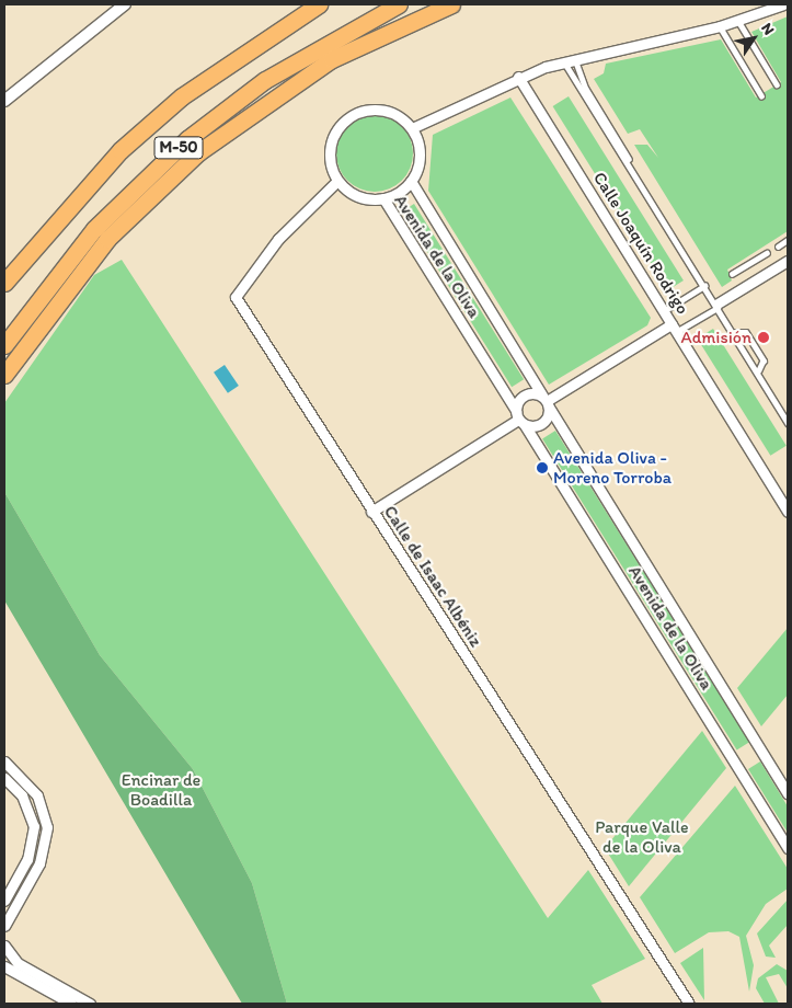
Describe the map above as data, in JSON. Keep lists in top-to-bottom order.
{
  "streets": {
    "highway": ["M-50"],
    "street": ["Calle Joaquín Rodrigo", "Avenida de la Oliva", "Calle de Isaac Albéniz"]
  },
  "crossings": [
    ["Avenida de la Oliva", "Calle de Isaac Albéniz"]
  ],
  "parks": ["Encinar de Boadilla", "Parque Valle de la Oliva"],
  "places": ["Admisión", "Avenida Oliva - Moreno Torroba"],
  "north": "top right"
}
